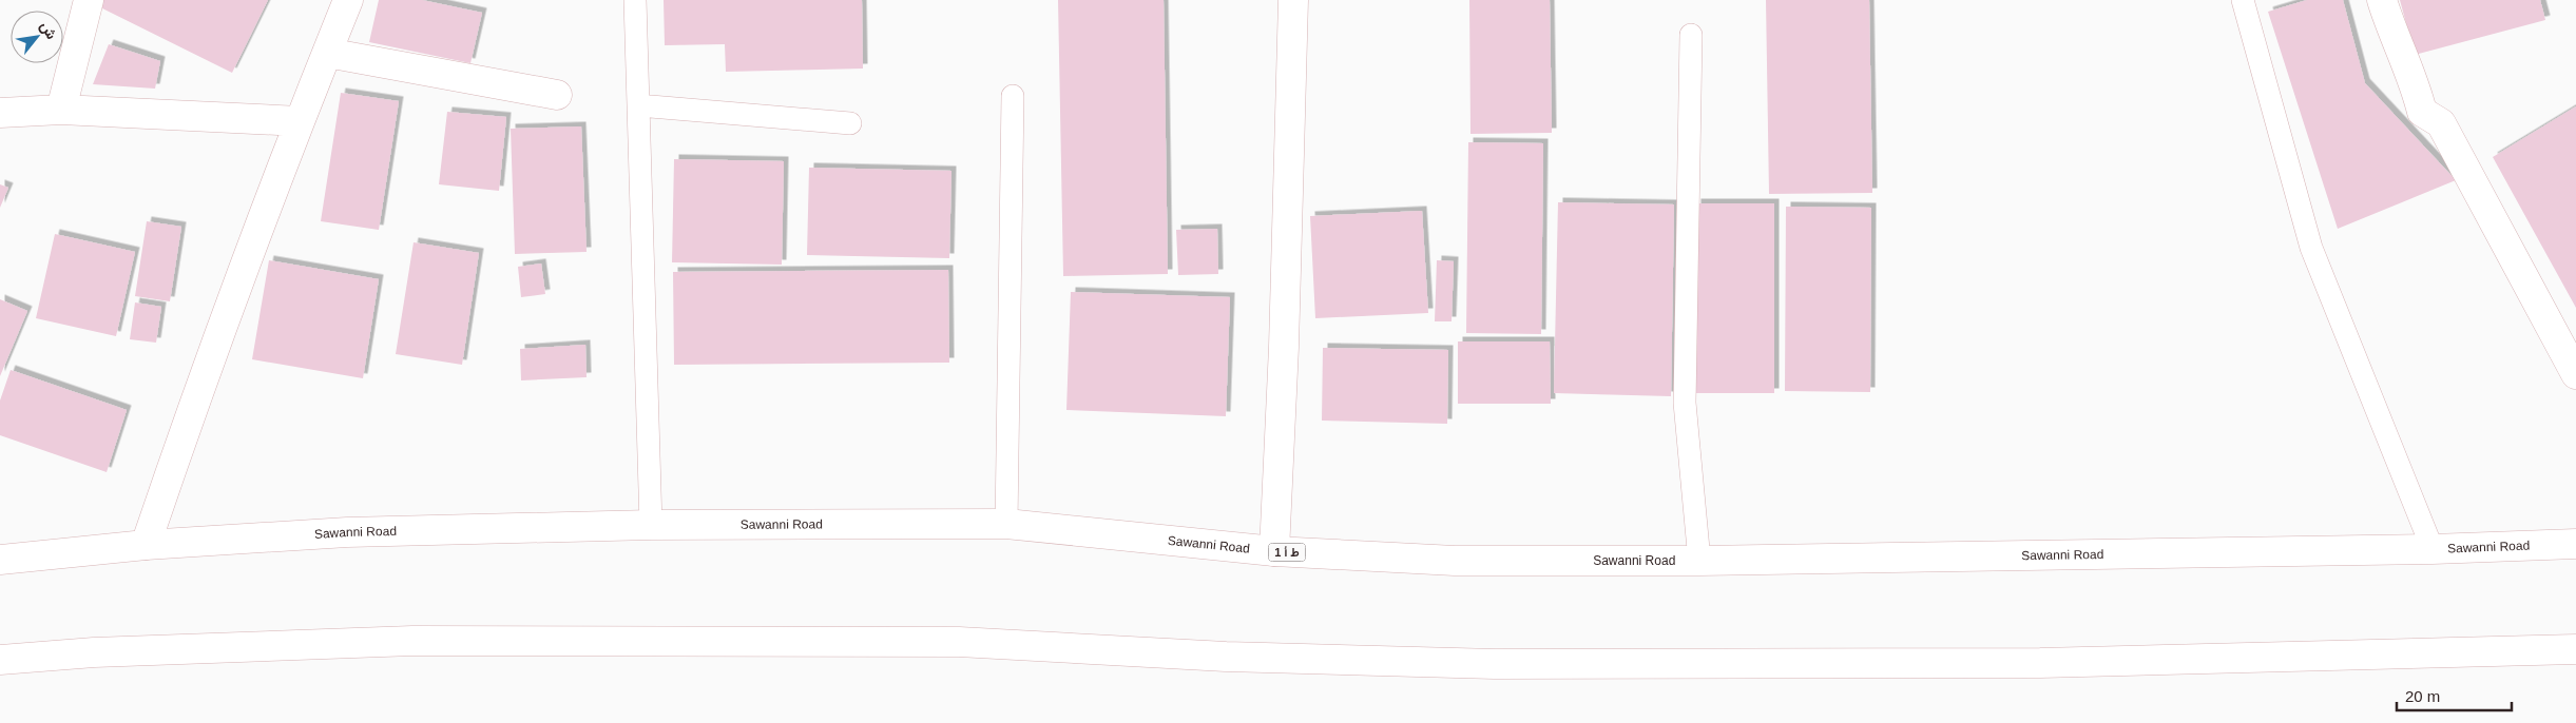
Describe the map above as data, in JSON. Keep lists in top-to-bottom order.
{
  "streets": {
    "main road": ["Sawanni Road", "ط أ 1"]
  },
  "scale_bar": "20 m",
  "north": "top right"
}
